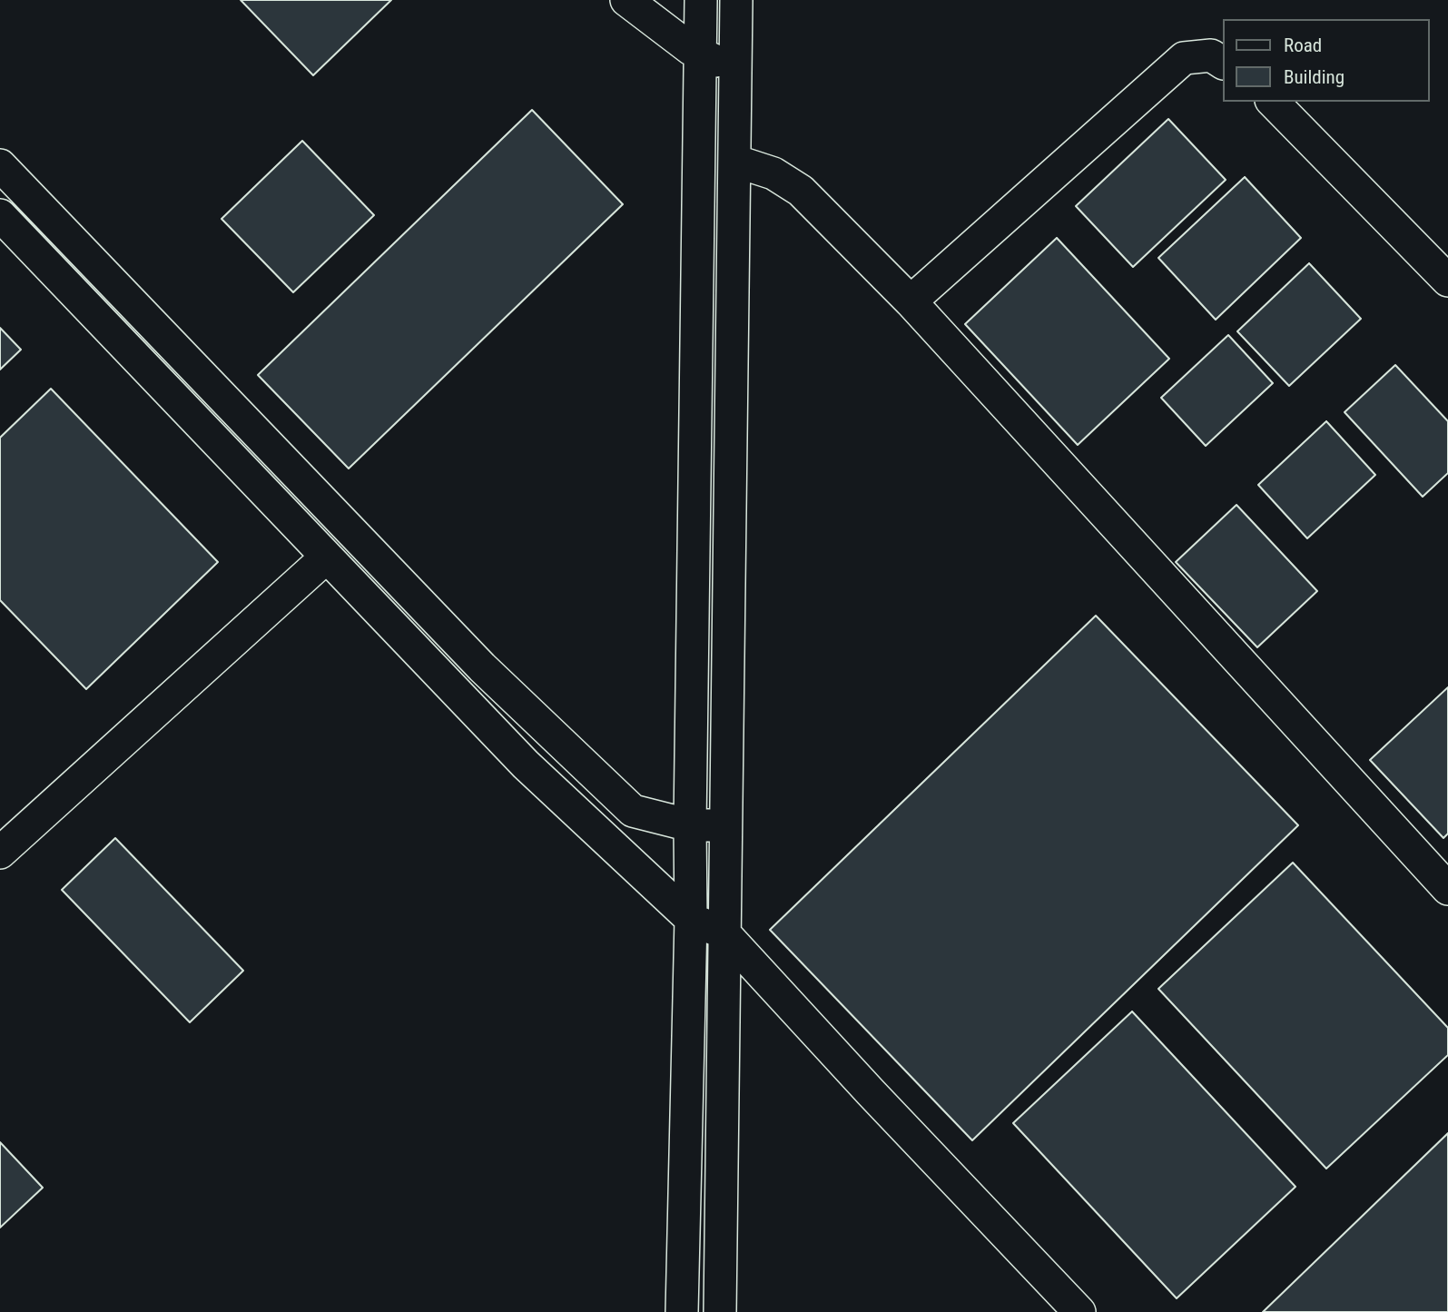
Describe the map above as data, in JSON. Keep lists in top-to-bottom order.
{
  "legend": ["Road", "Building"]
}
